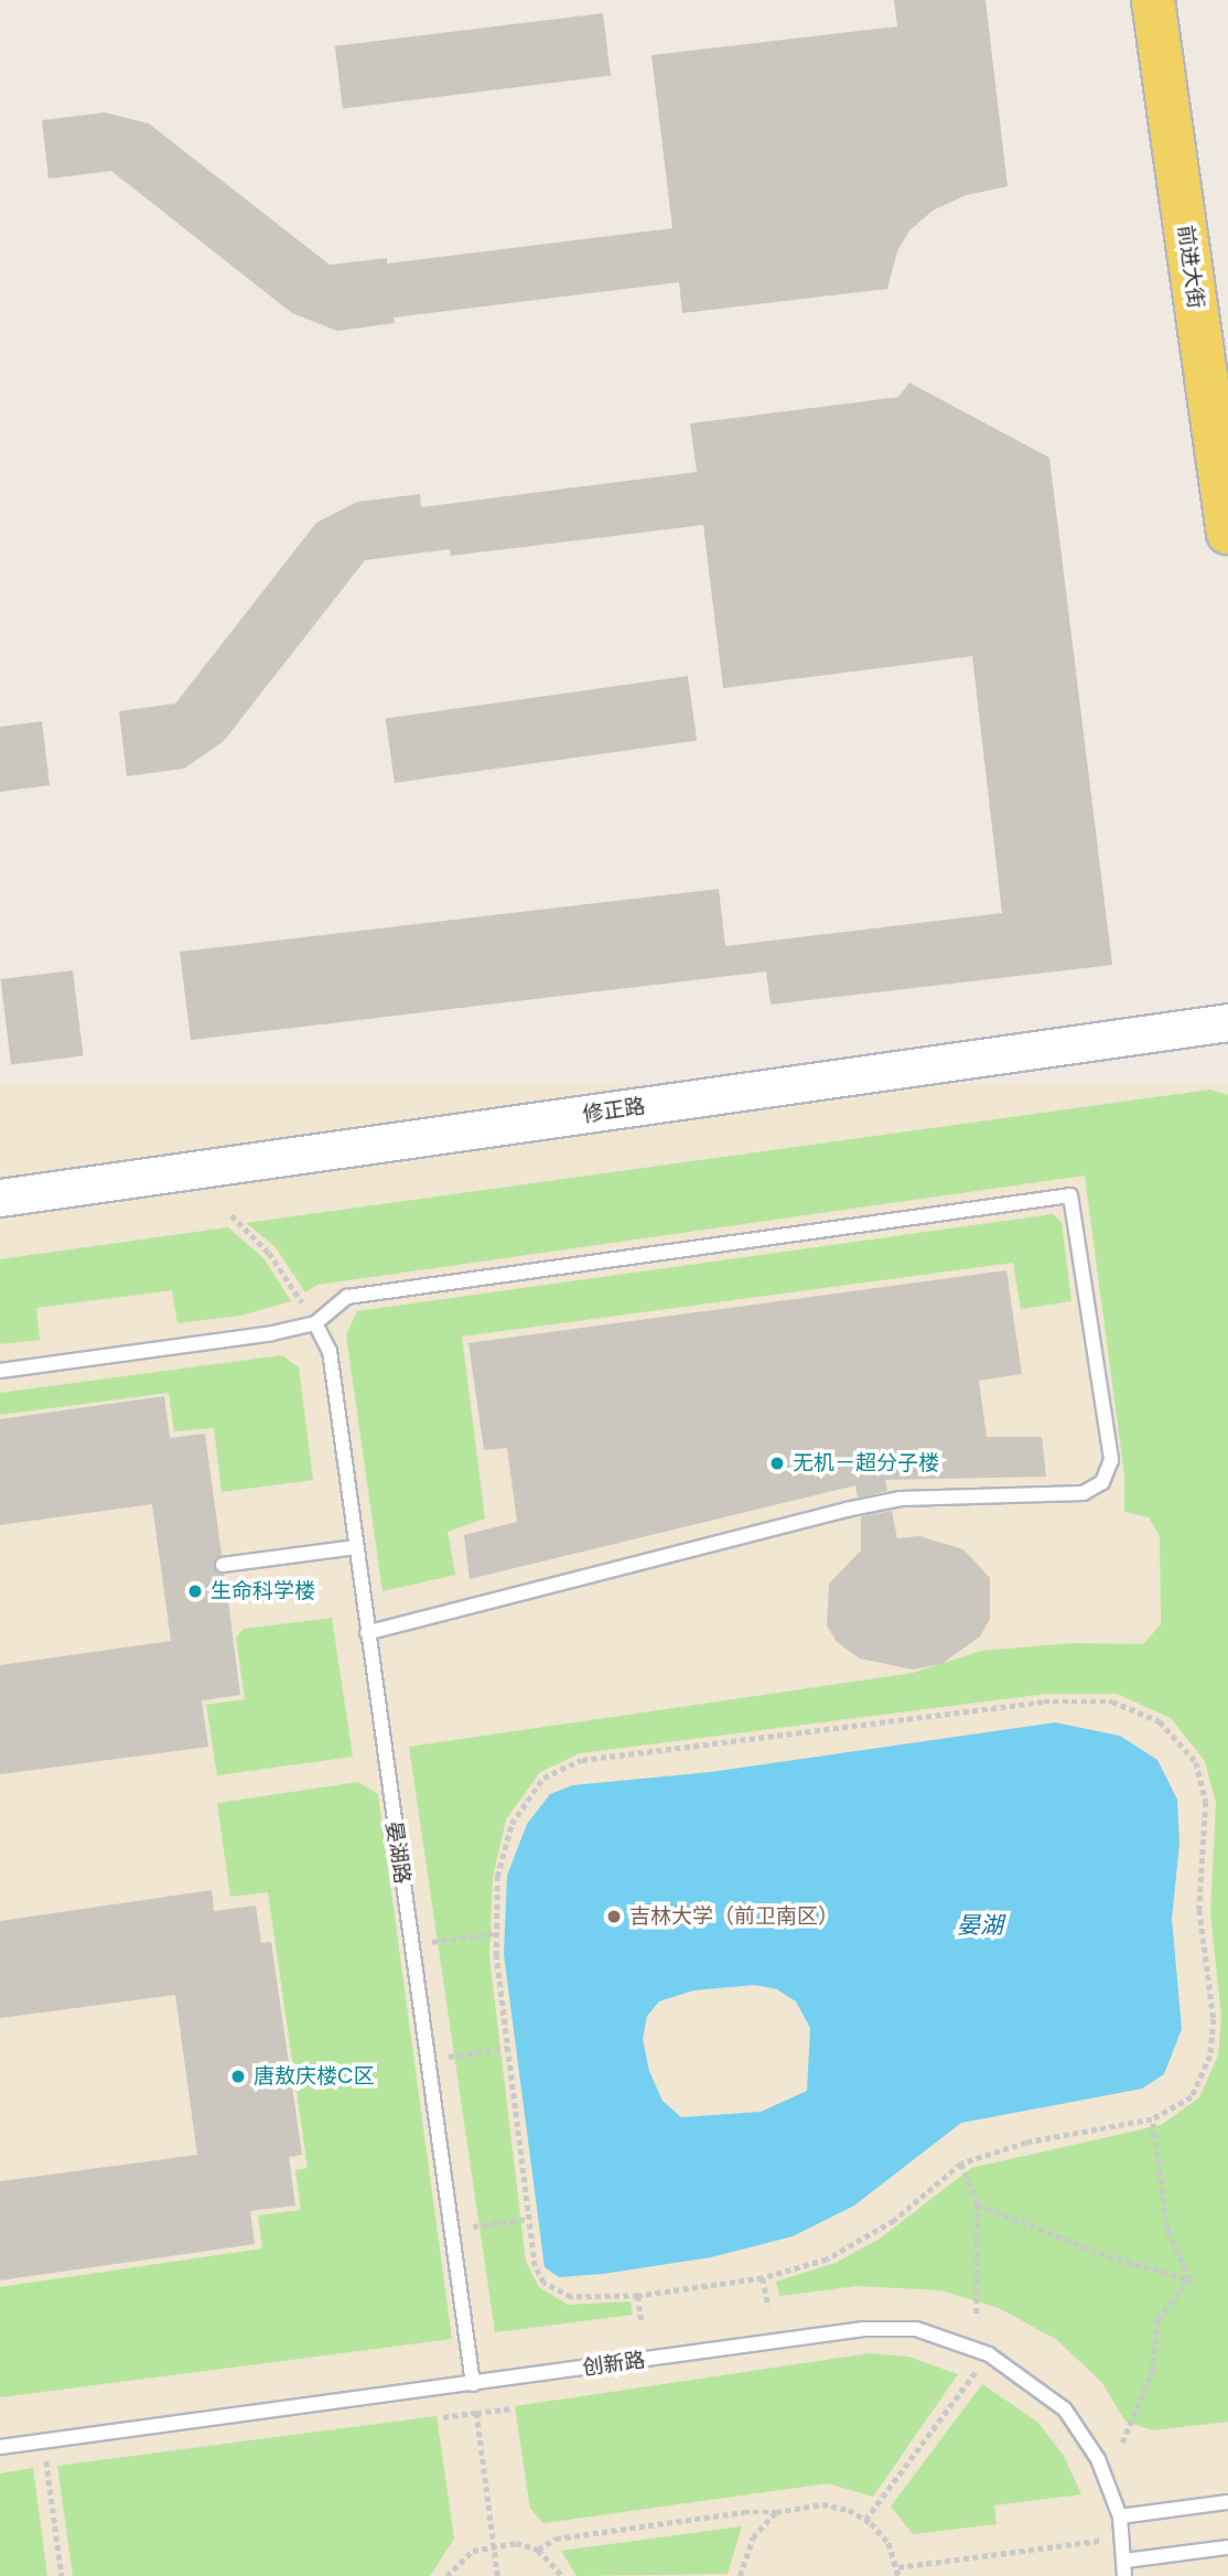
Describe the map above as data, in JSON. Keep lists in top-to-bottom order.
{
  "streets": {
    "main road": ["前进大街"],
    "street": ["修正路"],
    "lane": ["晏湖路", "创新路"]
  },
  "crossings": [
    ["晏湖路", "创新路"]
  ],
  "water": ["晏湖"],
  "places": [
    "无机－超分子楼",
    "生命科学楼",
    "吉林大学（前卫南区）",
    "唐敖庆楼C区"
  ]
}
